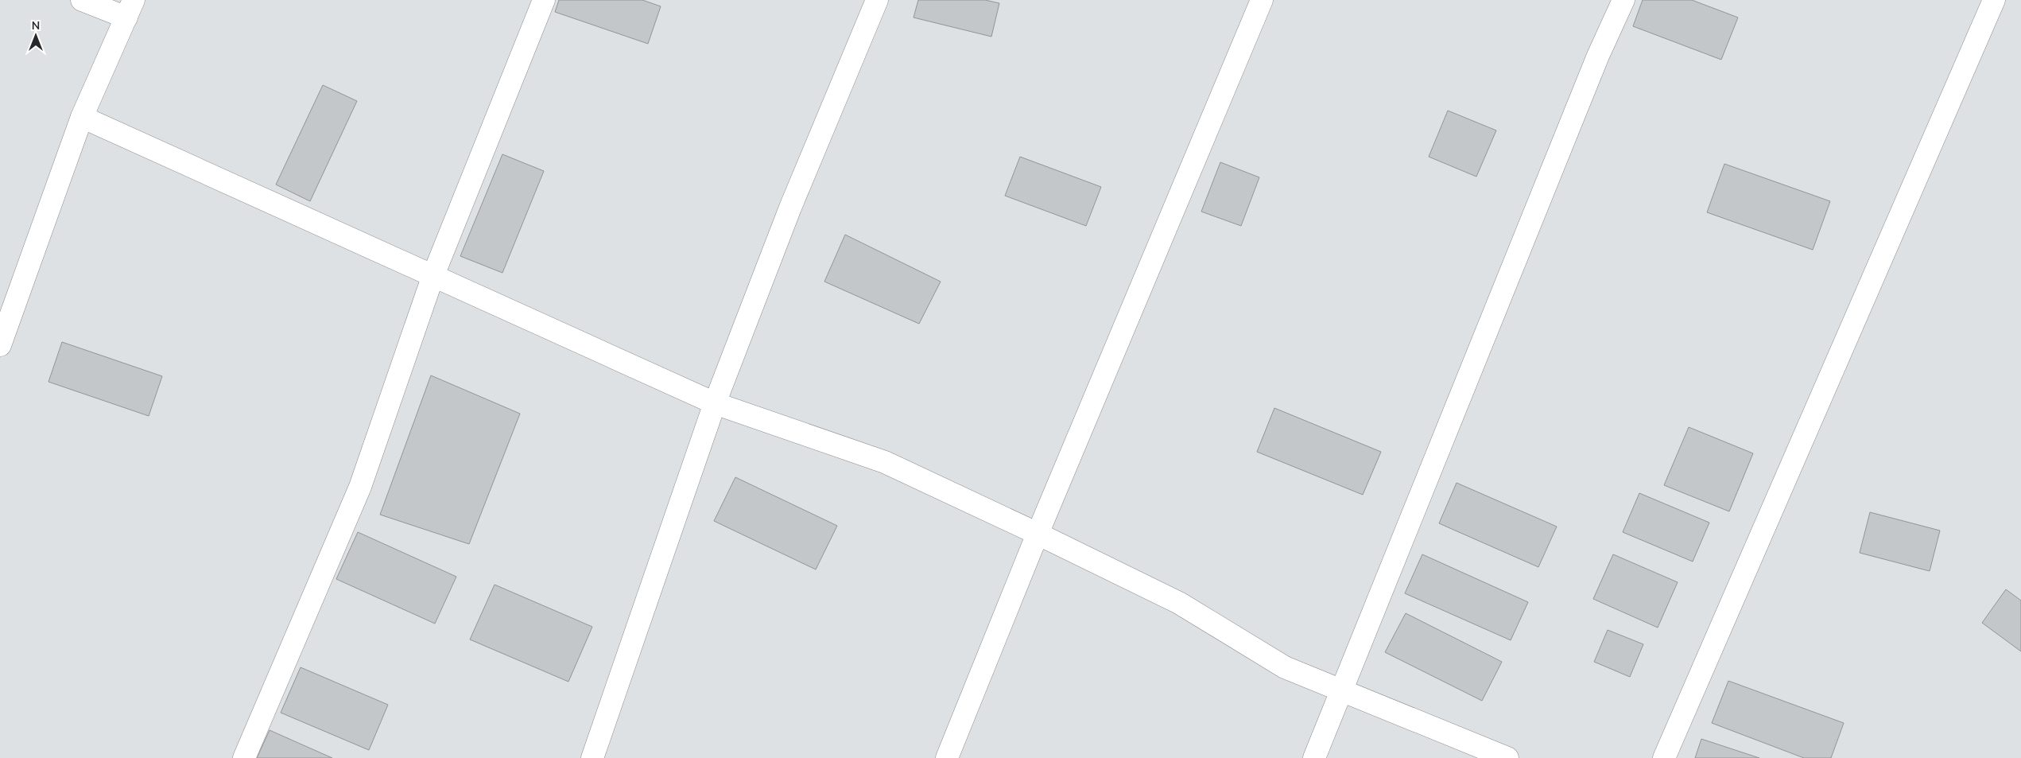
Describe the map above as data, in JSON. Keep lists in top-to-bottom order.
{
  "north": "top"
}
